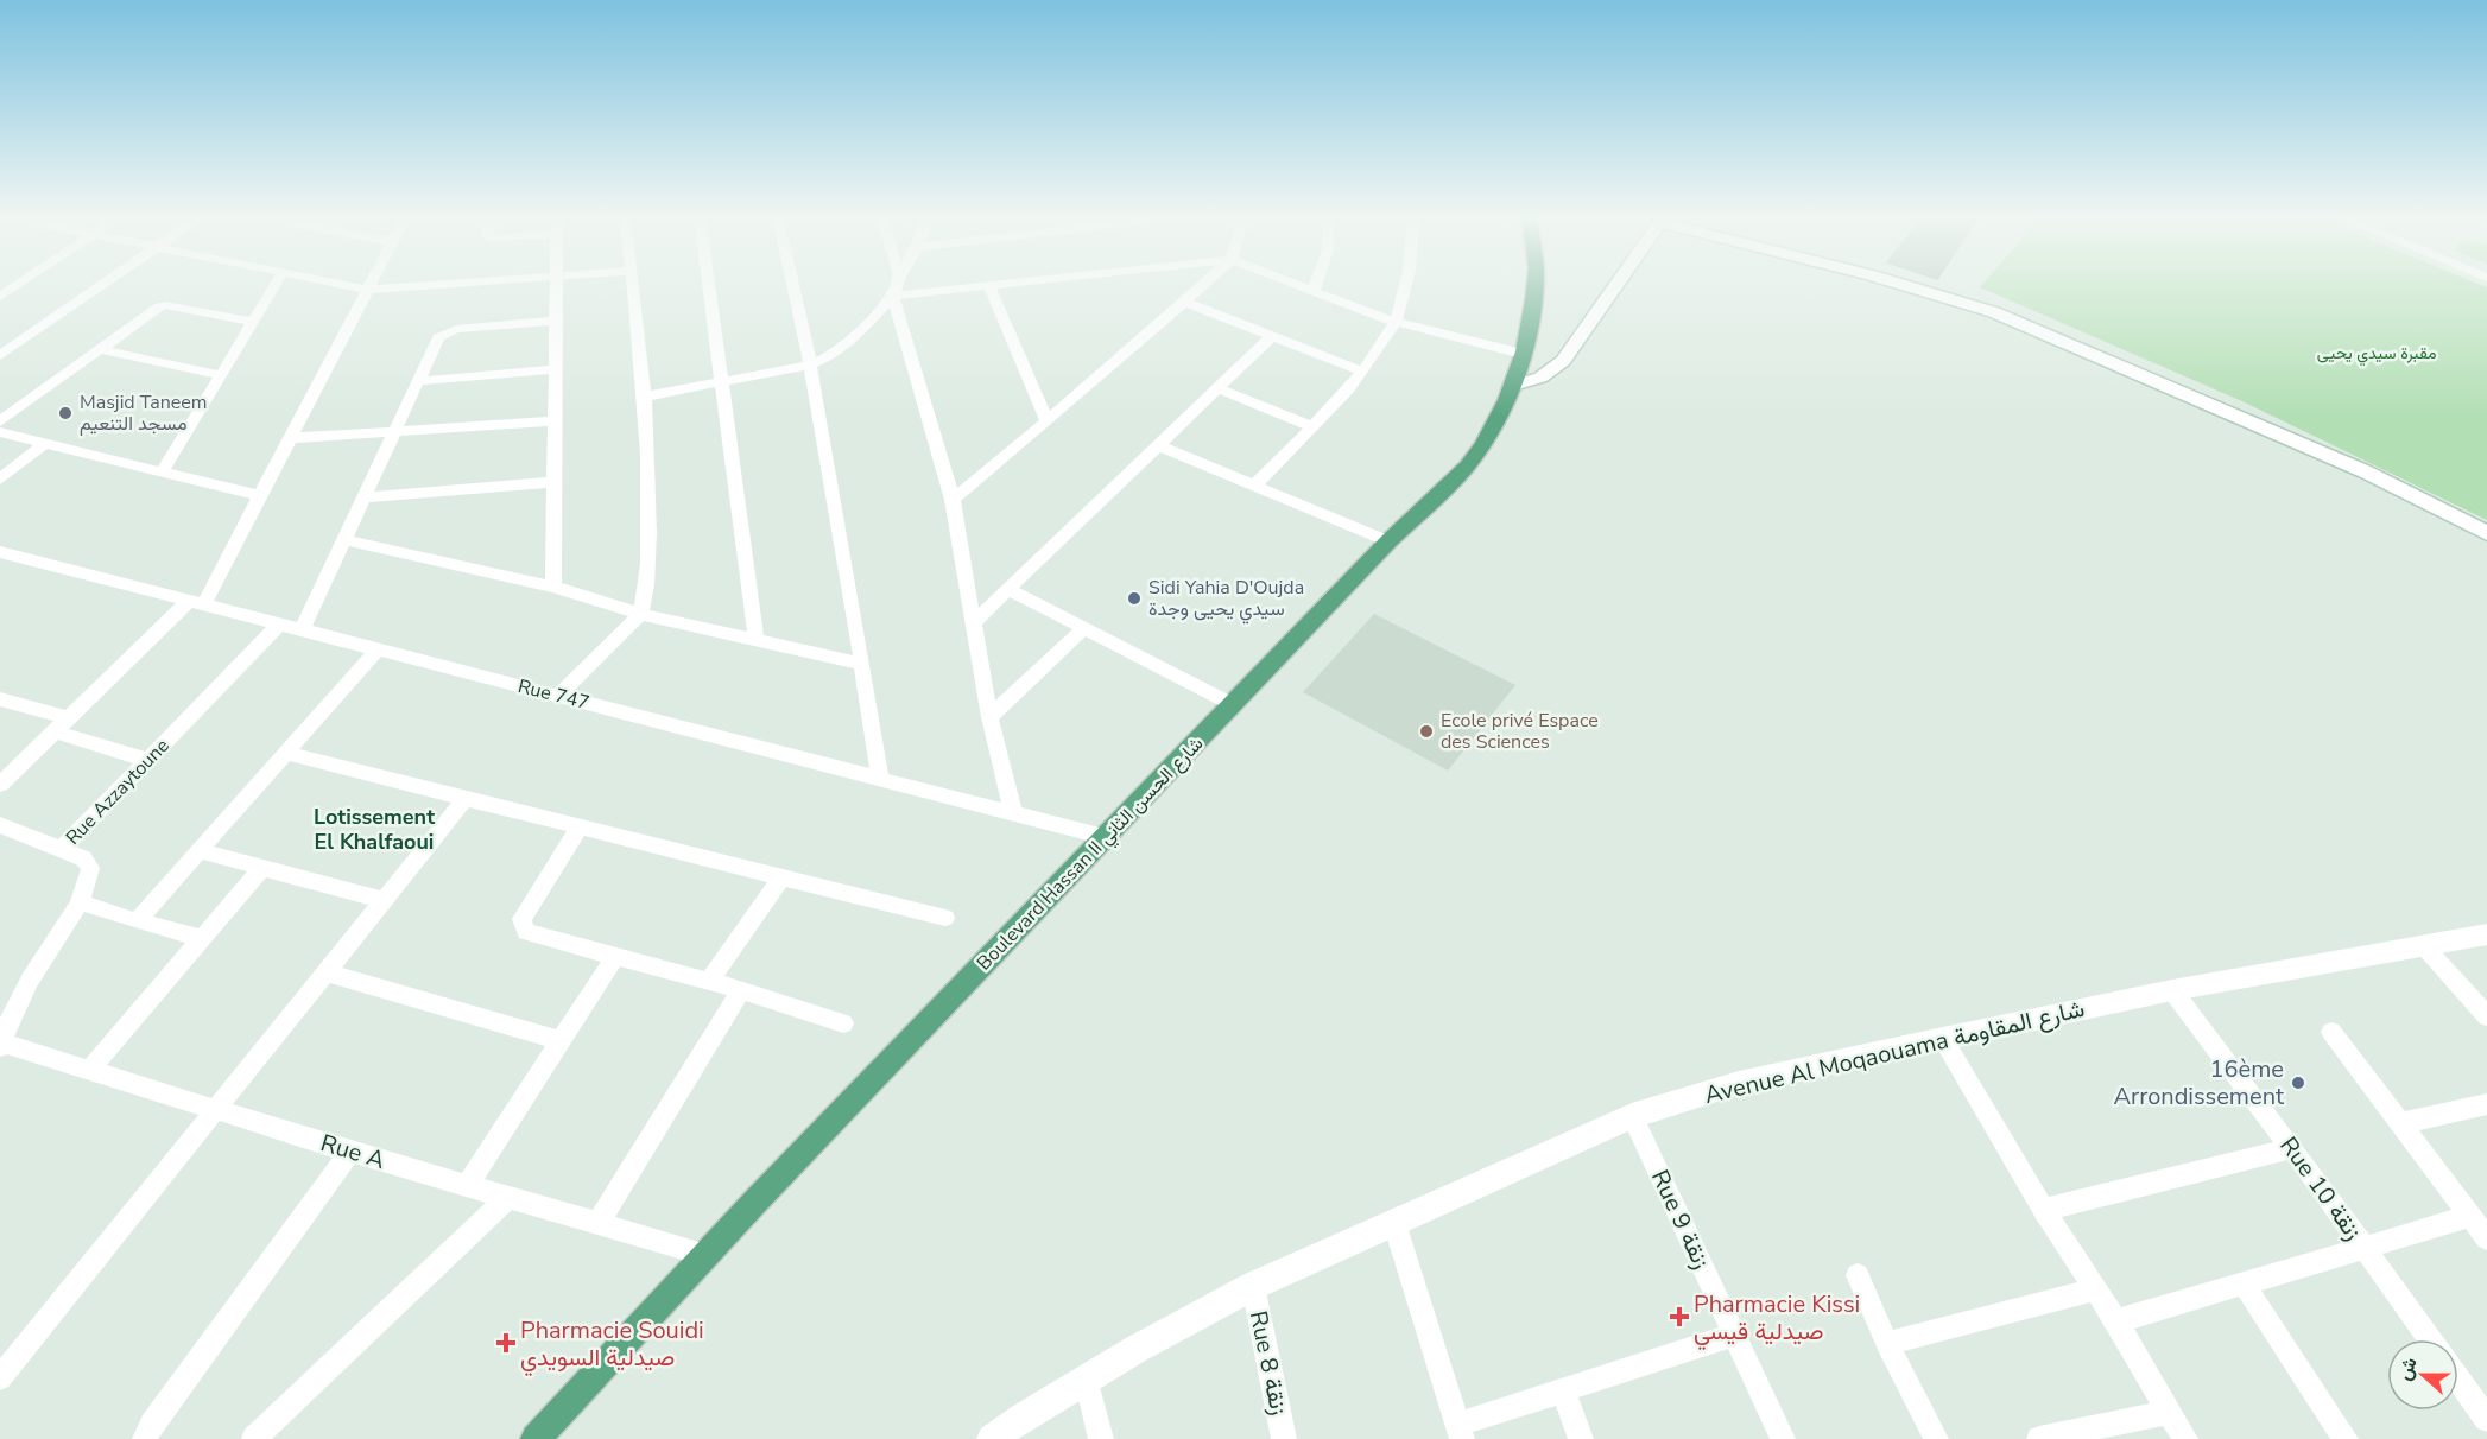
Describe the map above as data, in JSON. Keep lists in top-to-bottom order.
{
  "streets": {
    "main road": ["Boulevard Hassan II شارع الحسن الثاني", "Avenue Al Moqaouama شارع المقاومة"],
    "street": [
      "Rue 747",
      "Rue Azzaytoune",
      "Rue A",
      "Rue 10 زنقة",
      "Rue 9 زنقة",
      "Rue 8 زنقة"
    ]
  },
  "crossings": [
    ["Rue 747", "Rue Azzaytoune"],
    ["Rue 747", "Boulevard Hassan II شارع الحسن الثاني"],
    ["Rue Azzaytoune", "Rue A"],
    ["Boulevard Hassan II شارع الحسن الثاني", "Rue A"],
    ["Avenue Al Moqaouama شارع المقاومة", "Rue 10 زنقة"],
    ["Avenue Al Moqaouama شارع المقاومة", "Rue 9 زنقة"],
    ["Avenue Al Moqaouama شارع المقاومة", "Rue 8 زنقة"]
  ],
  "districts": ["Lotissement El Khalfaoui"],
  "parks": ["مقبرة سيدي يحيى"],
  "places": {
    "other": [
      "Masjid Taneem مسجد التنعيم",
      "Sidi Yahia D'Oujda سيدي يحيى وجدة",
      "Ecole privé Espace des Sciences",
      "16ème Arrondissement"
    ],
    "health": ["Pharmacie Kissi صيدلية قيسي", "Pharmacie Souidi صيدلية السويدي"]
  },
  "north": "left"
}
